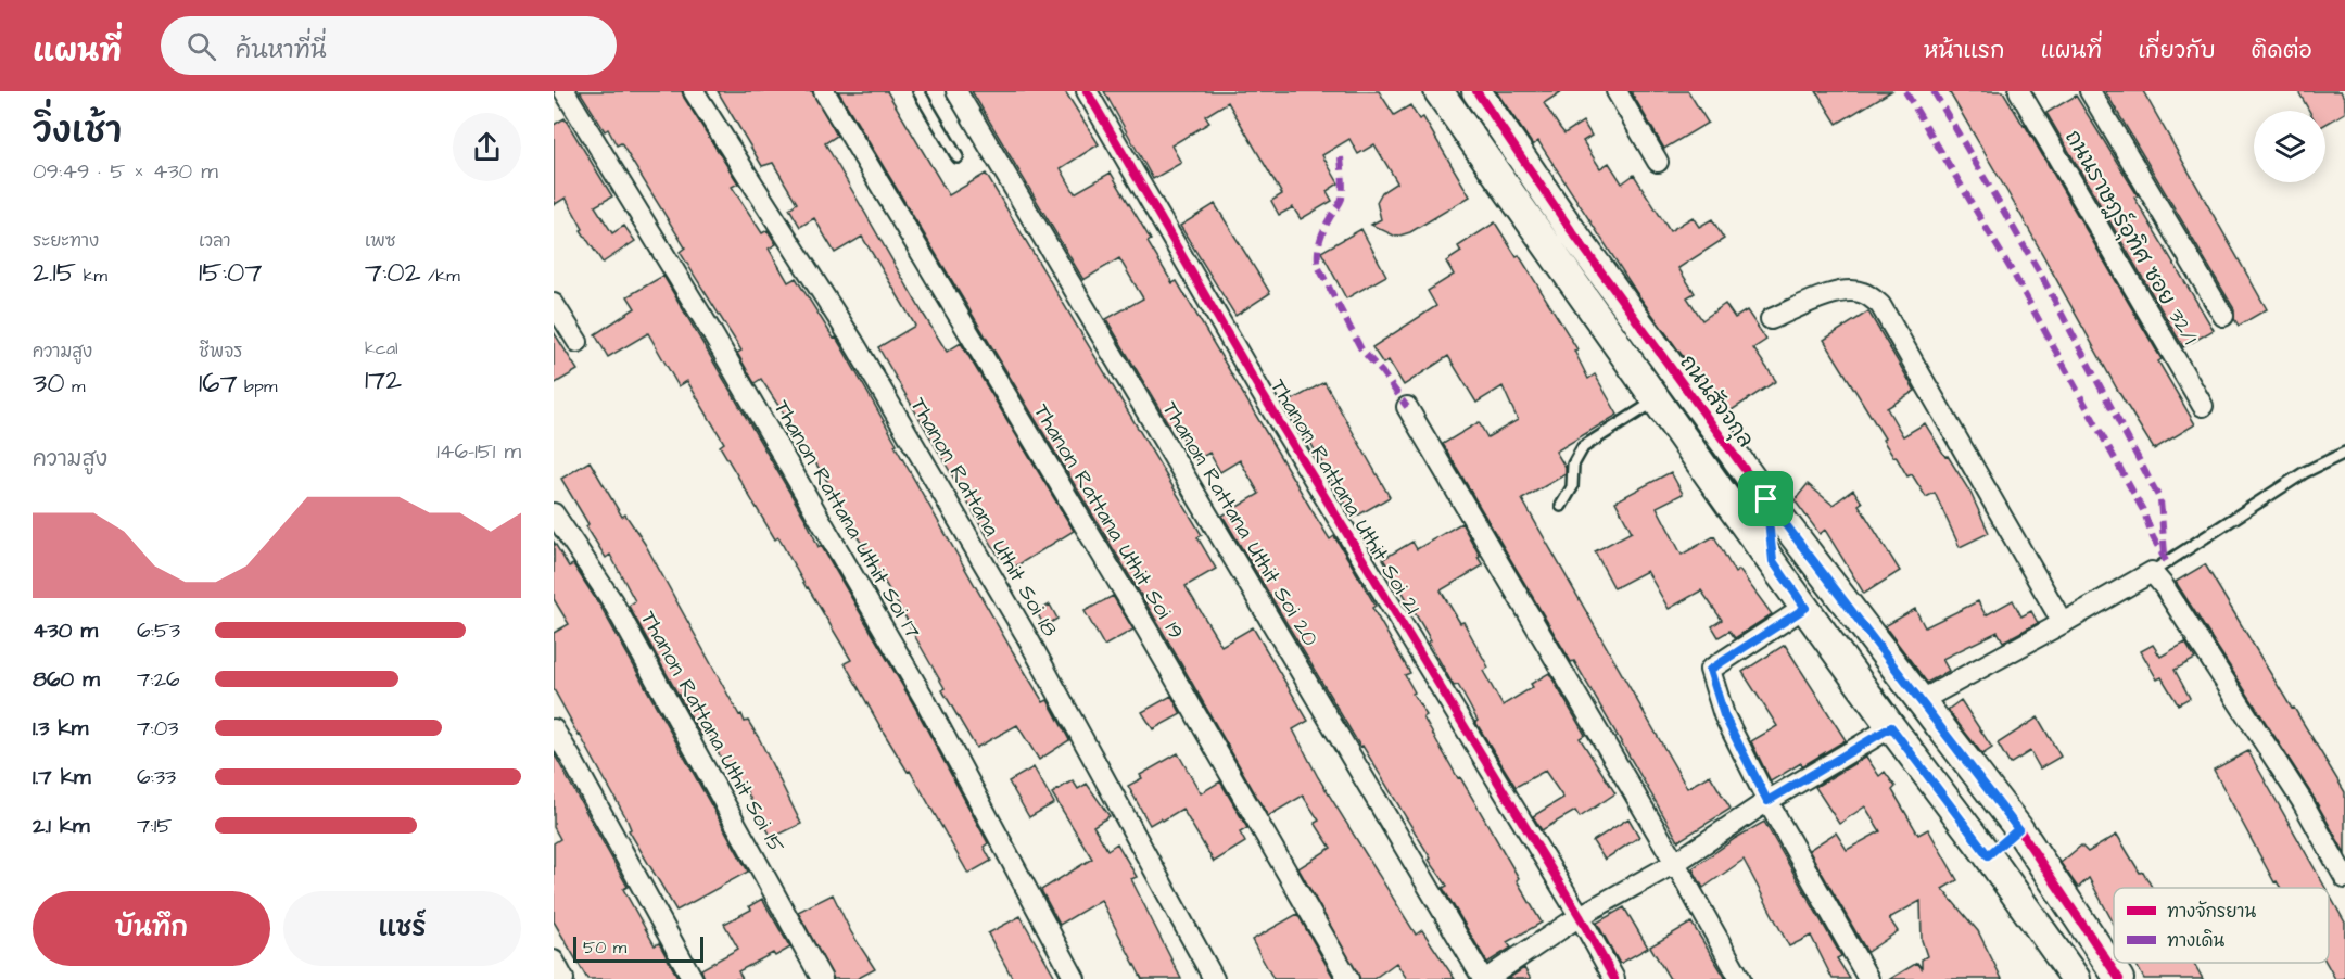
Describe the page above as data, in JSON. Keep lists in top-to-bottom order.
{
  "streets": {
    "street": [
      "ถนนราษฎร์อุทิศ ซอย 32/1",
      "ถนนสัจจกุล",
      "Thanon Rattana Uthit Soi 21",
      "Thanon Rattana Uthit Soi 18",
      "Thanon Rattana Uthit Soi 17",
      "Thanon Rattana Uthit Soi 19",
      "Thanon Rattana Uthit Soi 20",
      "Thanon Rattana Uthit Soi 15"
    ]
  },
  "legend": ["ทางจักรยาน", "ทางเดิน"],
  "scale_bar": "50 m",
  "page": {
    "header": "แผนที่",
    "search": "ค้นหาที่นี่",
    "nav": [
      "หน้าแรก",
      "แผนที่",
      "เกี่ยวกับ",
      "ติดต่อ"
    ],
    "heading": ["วิ่งเช้า", "09:49 · 5 × 430 m"],
    "stats": [
      ["ระยะทาง", "2.15 km"],
      ["เวลา", "15:07"],
      ["เพซ", "7:02 /km"],
      ["ความสูง", "30 m"],
      ["ชีพจร", "167 bpm"],
      ["kcal", "172"]
    ],
    "chart": ["ความสูง", "146–151 m"],
    "list": [
      {
        "name": "430 m",
        "note": "6:53"
      },
      {
        "name": "860 m",
        "note": "7:26"
      },
      {
        "name": "1.3 km",
        "note": "7:03"
      },
      {
        "name": "1.7 km",
        "note": "6:33"
      },
      {
        "name": "2.1 km",
        "note": "7:15"
      }
    ],
    "buttons": ["บันทึก", "แชร์"],
    "scale": "50 m"
  }
}
